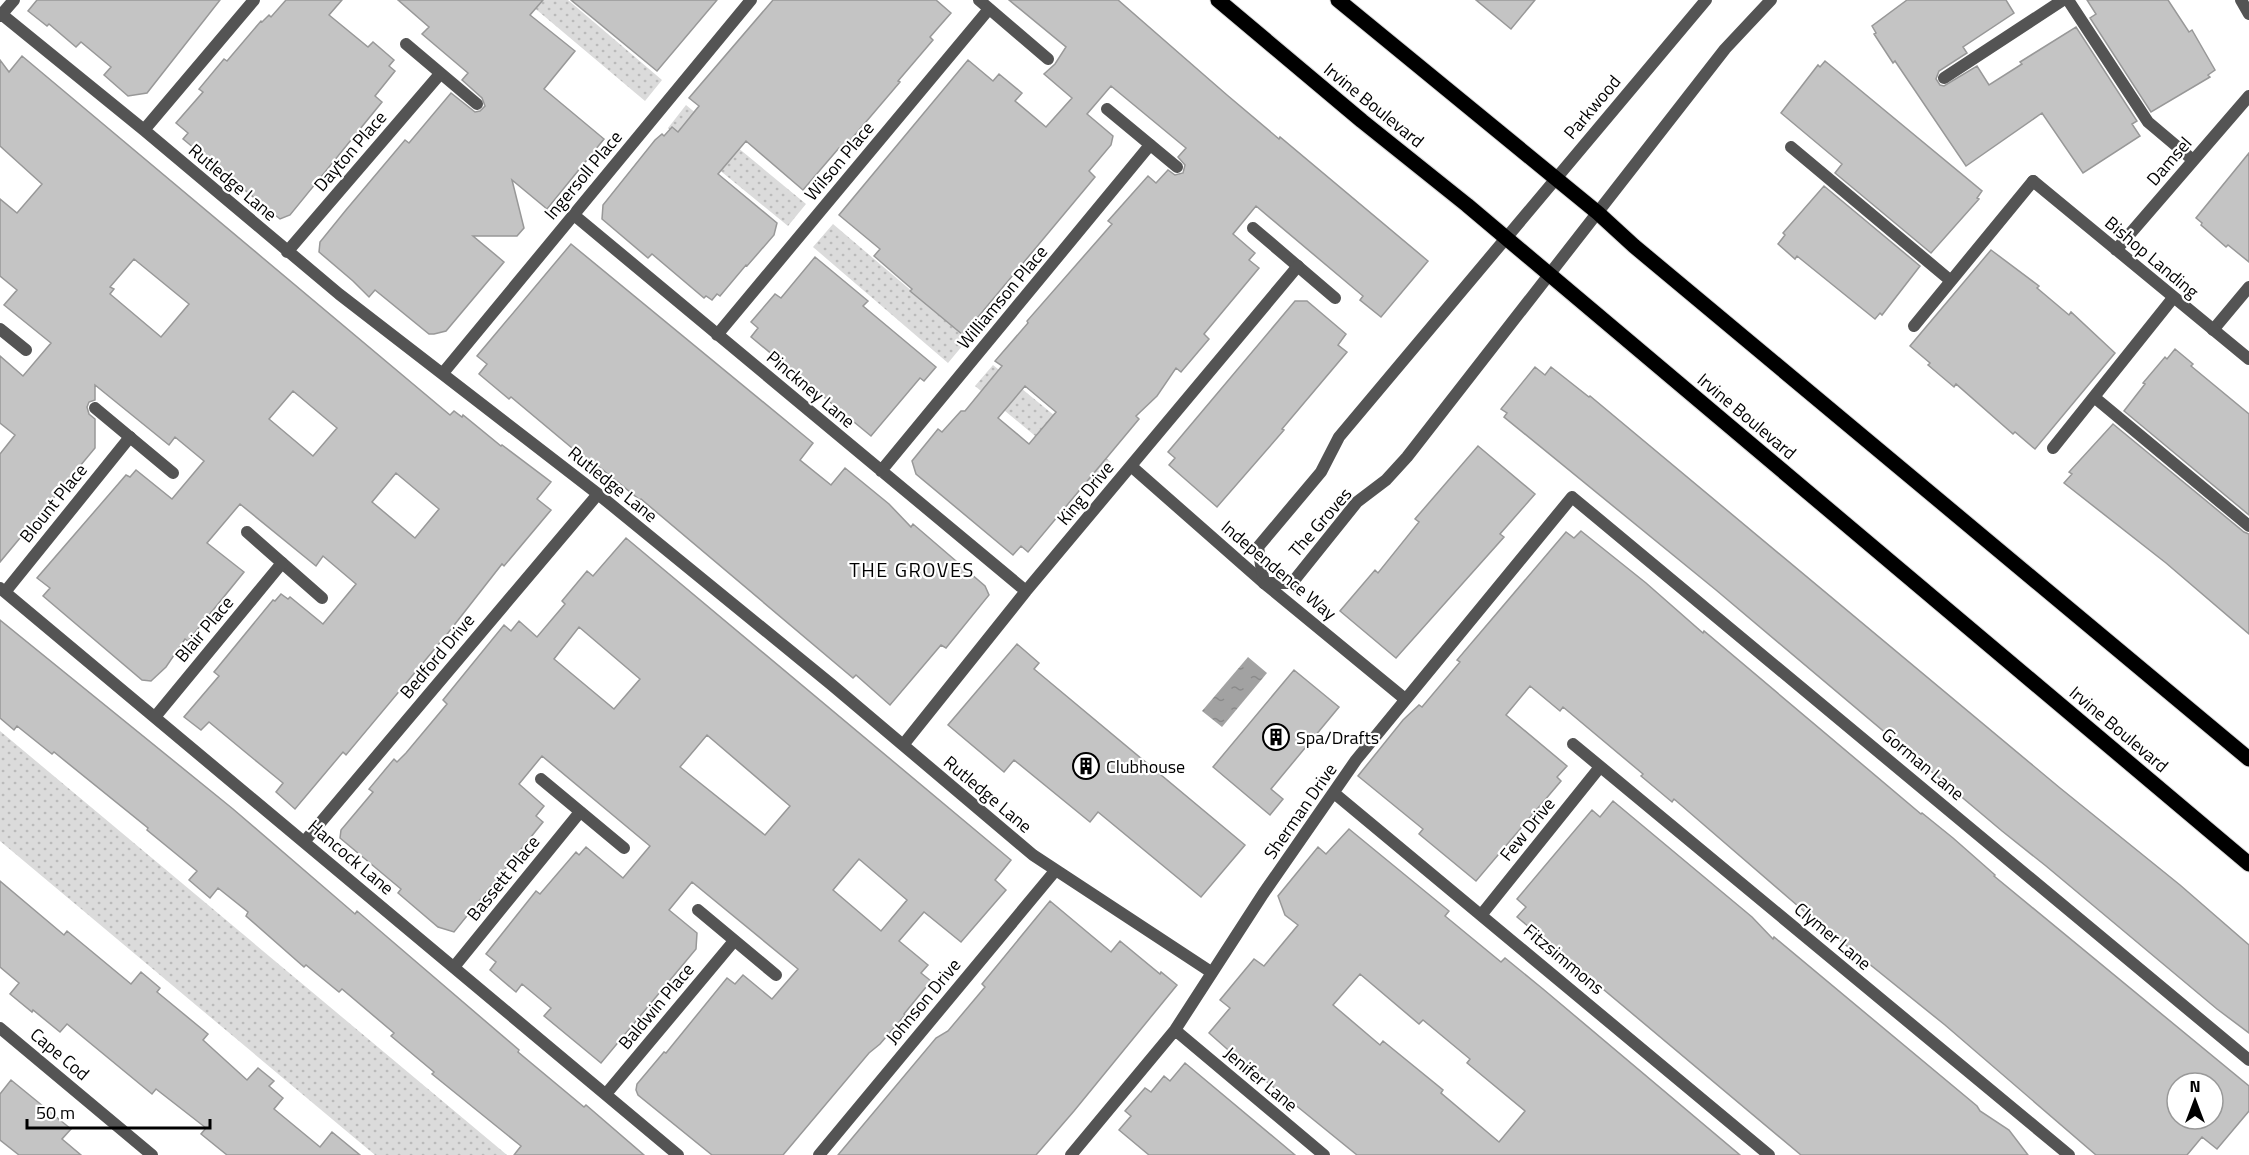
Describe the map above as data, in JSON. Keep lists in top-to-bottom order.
{
  "streets": {
    "main road": ["Irvine Boulevard"],
    "street": [
      "Parkwood",
      "Dayton Place",
      "Wilson Place",
      "Damsel",
      "Ingersoll Place",
      "Rutledge Lane",
      "Bishop Landing",
      "Williamson Place",
      "Pinckney Lane",
      "King Drive",
      "Blount Place",
      "The Groves",
      "Independence Way",
      "Blair Place",
      "Bedford Drive",
      "Gorman Lane",
      "Sherman Drive",
      "Few Drive",
      "Hancock Lane",
      "Bassett Place",
      "Clymer Lane",
      "Fitzsimmons",
      "Johnson Drive",
      "Baldwin Place",
      "Cape Cod",
      "Jenifer Lane"
    ]
  },
  "crossings": [
    ["Irvine Boulevard", "Parkwood"],
    ["Irvine Boulevard", "The Groves"],
    ["Parkwood", "The Groves"],
    ["Dayton Place", "Rutledge Lane"],
    ["Wilson Place", "Pinckney Lane"],
    ["Damsel", "Bishop Landing"],
    ["Ingersoll Place", "Rutledge Lane"],
    ["Ingersoll Place", "Pinckney Lane"],
    ["Rutledge Lane", "King Drive"],
    ["Rutledge Lane", "Bedford Drive"],
    ["Rutledge Lane", "Sherman Drive"],
    ["Rutledge Lane", "Johnson Drive"],
    ["Williamson Place", "Pinckney Lane"],
    ["Pinckney Lane", "King Drive"],
    ["King Drive", "Independence Way"],
    ["Blount Place", "Hancock Lane"],
    ["The Groves", "Independence Way"],
    ["Independence Way", "Sherman Drive"],
    ["Blair Place", "Hancock Lane"],
    ["Bedford Drive", "Hancock Lane"],
    ["Gorman Lane", "Sherman Drive"],
    ["Sherman Drive", "Fitzsimmons"],
    ["Sherman Drive", "Jenifer Lane"],
    ["Few Drive", "Clymer Lane"],
    ["Few Drive", "Fitzsimmons"],
    ["Hancock Lane", "Bassett Place"],
    ["Hancock Lane", "Baldwin Place"]
  ],
  "districts": ["THE GROVES"],
  "places": {
    "building": ["Spa/Drafts", "Clubhouse"]
  },
  "scale_bar": "50 m",
  "north": "top"
}
